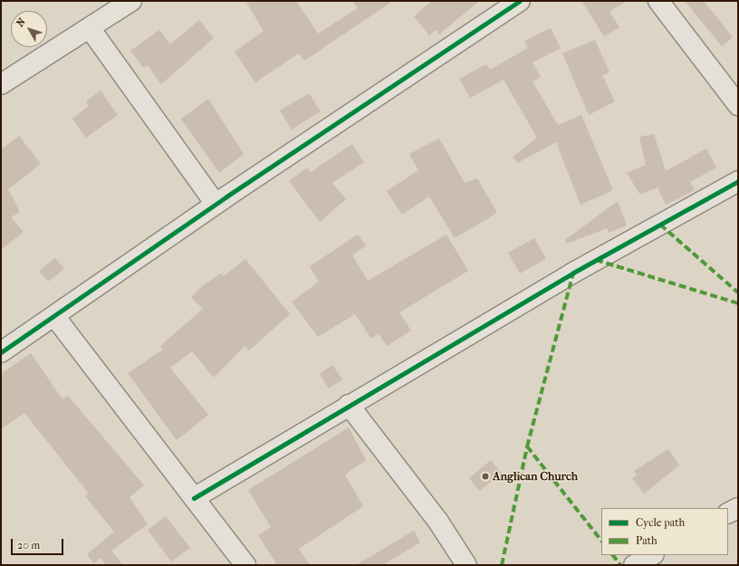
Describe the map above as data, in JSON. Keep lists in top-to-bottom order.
{
  "places": ["Anglican Church"],
  "legend": ["Cycle path", "Path"],
  "scale_bar": "20 m",
  "north": "top left"
}
